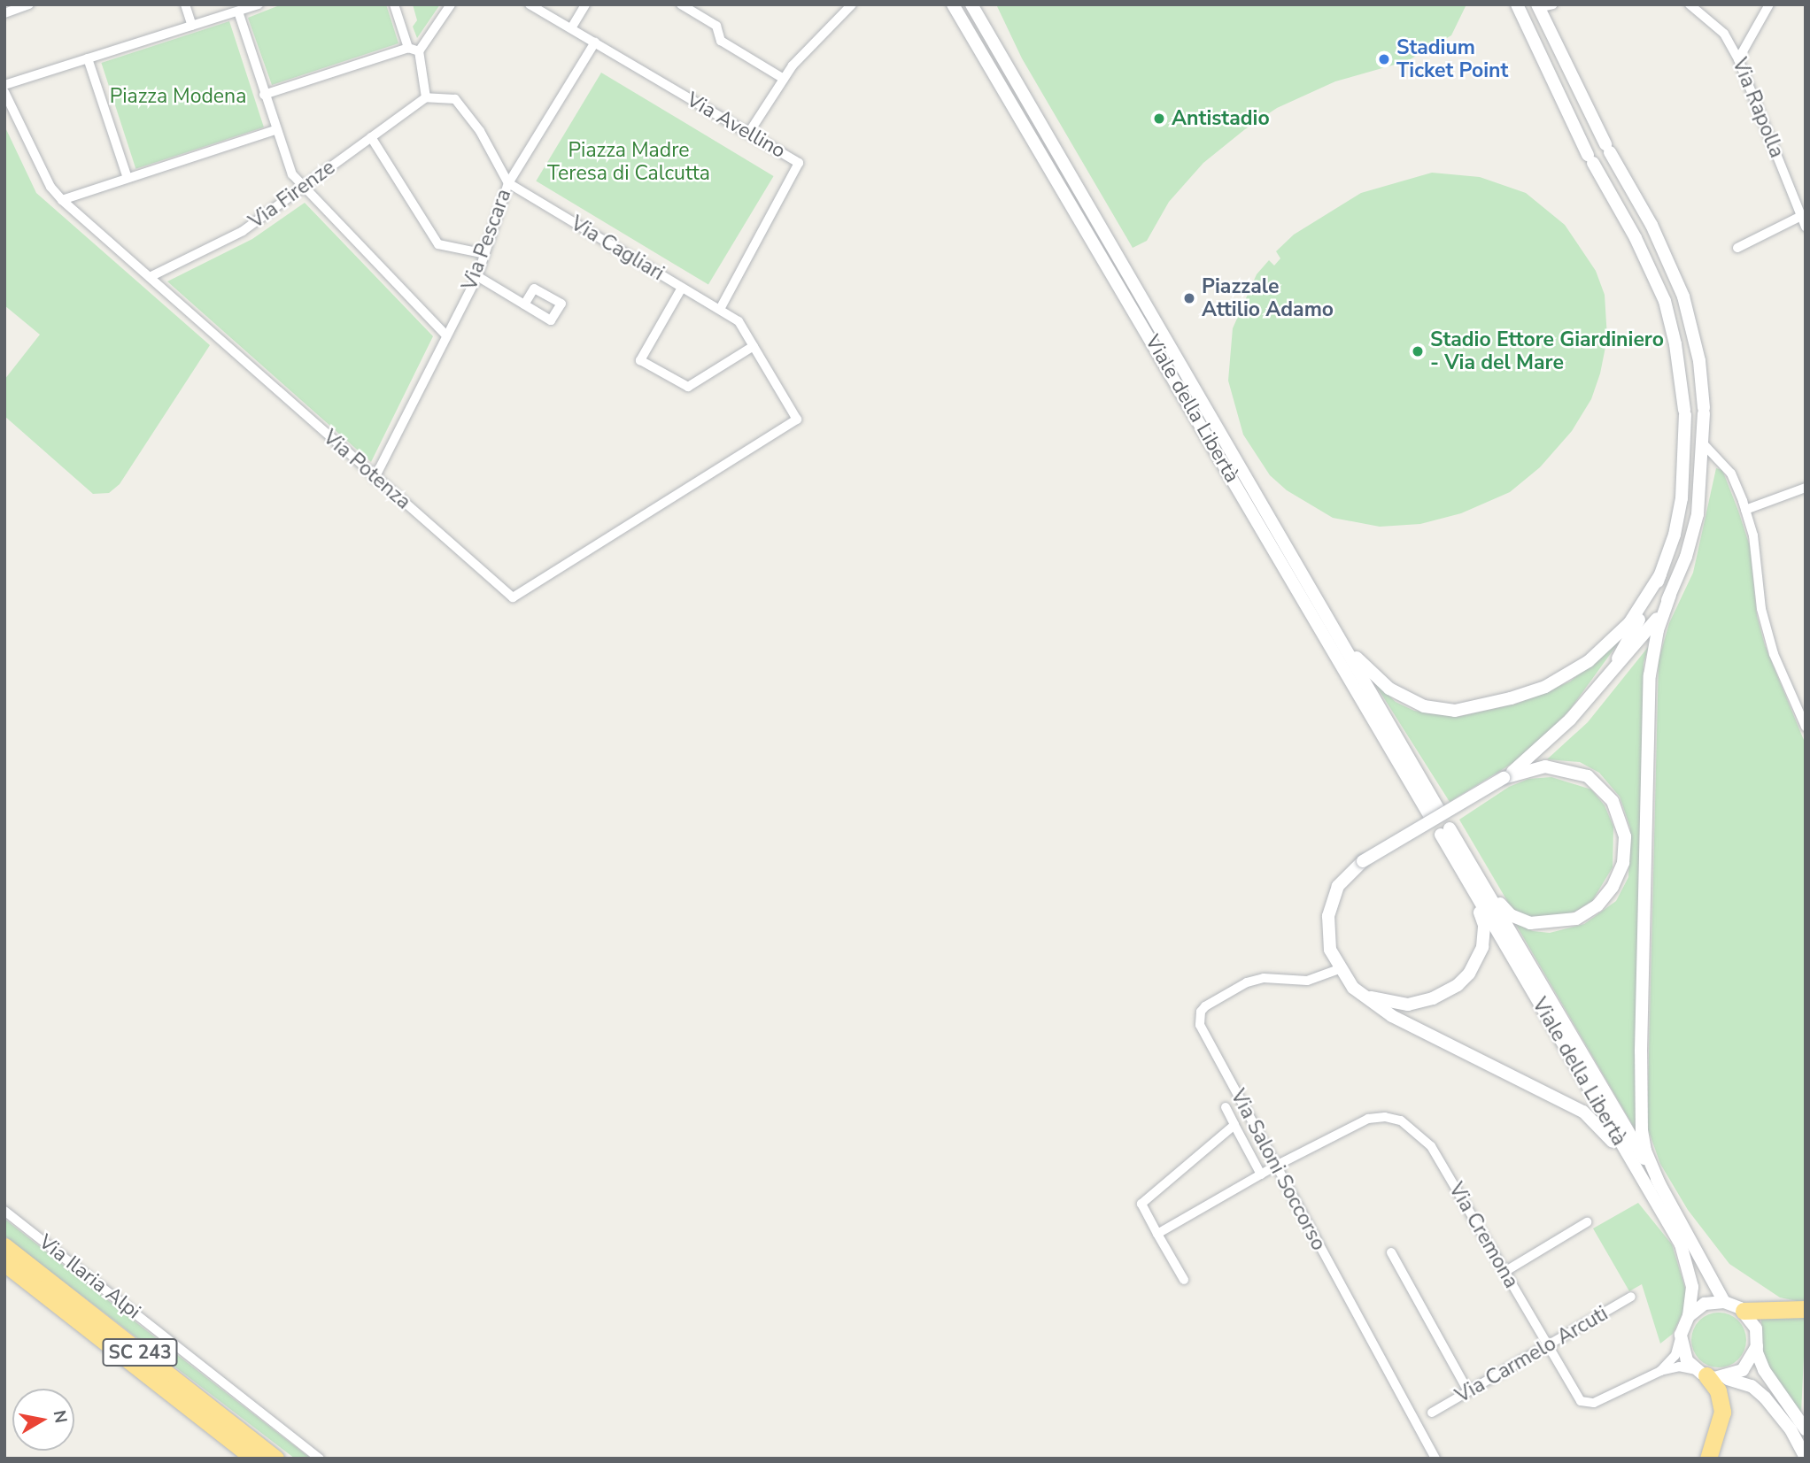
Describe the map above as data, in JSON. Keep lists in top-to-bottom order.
{
  "streets": {
    "highway": ["SC 243"],
    "main road": ["Viale della Libertà"],
    "street": [
      "Via Rapolla",
      "Via Avellino",
      "Via Firenze",
      "Via Pescara",
      "Via Cagliari",
      "Via Potenza",
      "Via Saloni Soccorso",
      "Via Cremona",
      "Via Ilaria Alpi",
      "Via Carmelo Arcuti"
    ]
  },
  "crossings": [
    ["Via Avellino", "Via Pescara"],
    ["Via Avellino", "Via Cagliari"],
    ["Via Firenze", "Via Potenza"],
    ["Via Pescara", "Via Cagliari"],
    ["Via Pescara", "Via Potenza"],
    ["Via Cagliari", "Via Potenza"],
    ["Viale della Libertà", "Via Cremona"],
    ["Via Saloni Soccorso", "Via Cremona"],
    ["Via Cremona", "Via Carmelo Arcuti"]
  ],
  "parks": ["Piazza Modena", "Piazza Madre Teresa di Calcutta"],
  "places": [
    "Stadium Ticket Point",
    "Antistadio",
    "Piazzale Attilio Adamo",
    "Stadio Ettore Giardiniero - Via del Mare"
  ],
  "north": "right"
}
